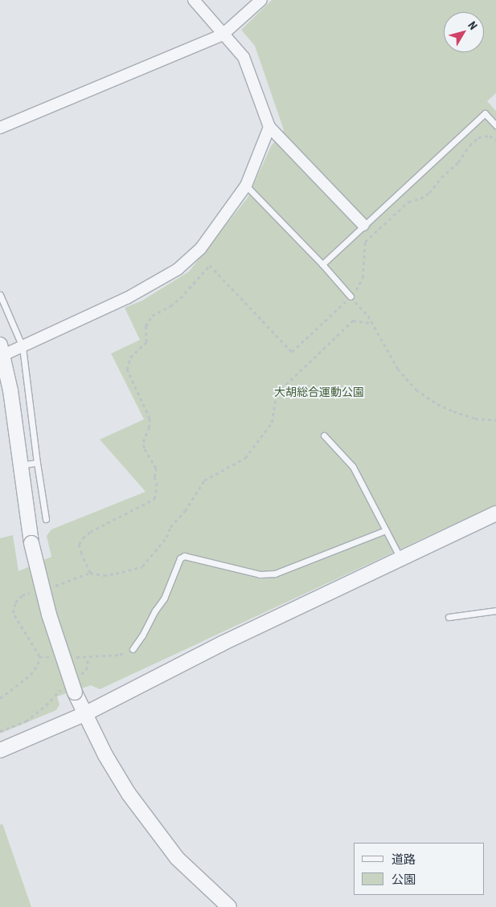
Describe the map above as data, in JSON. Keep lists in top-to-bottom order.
{
  "parks": ["大胡総合運動公園"],
  "legend": ["道路", "公園"],
  "north": "top right"
}
